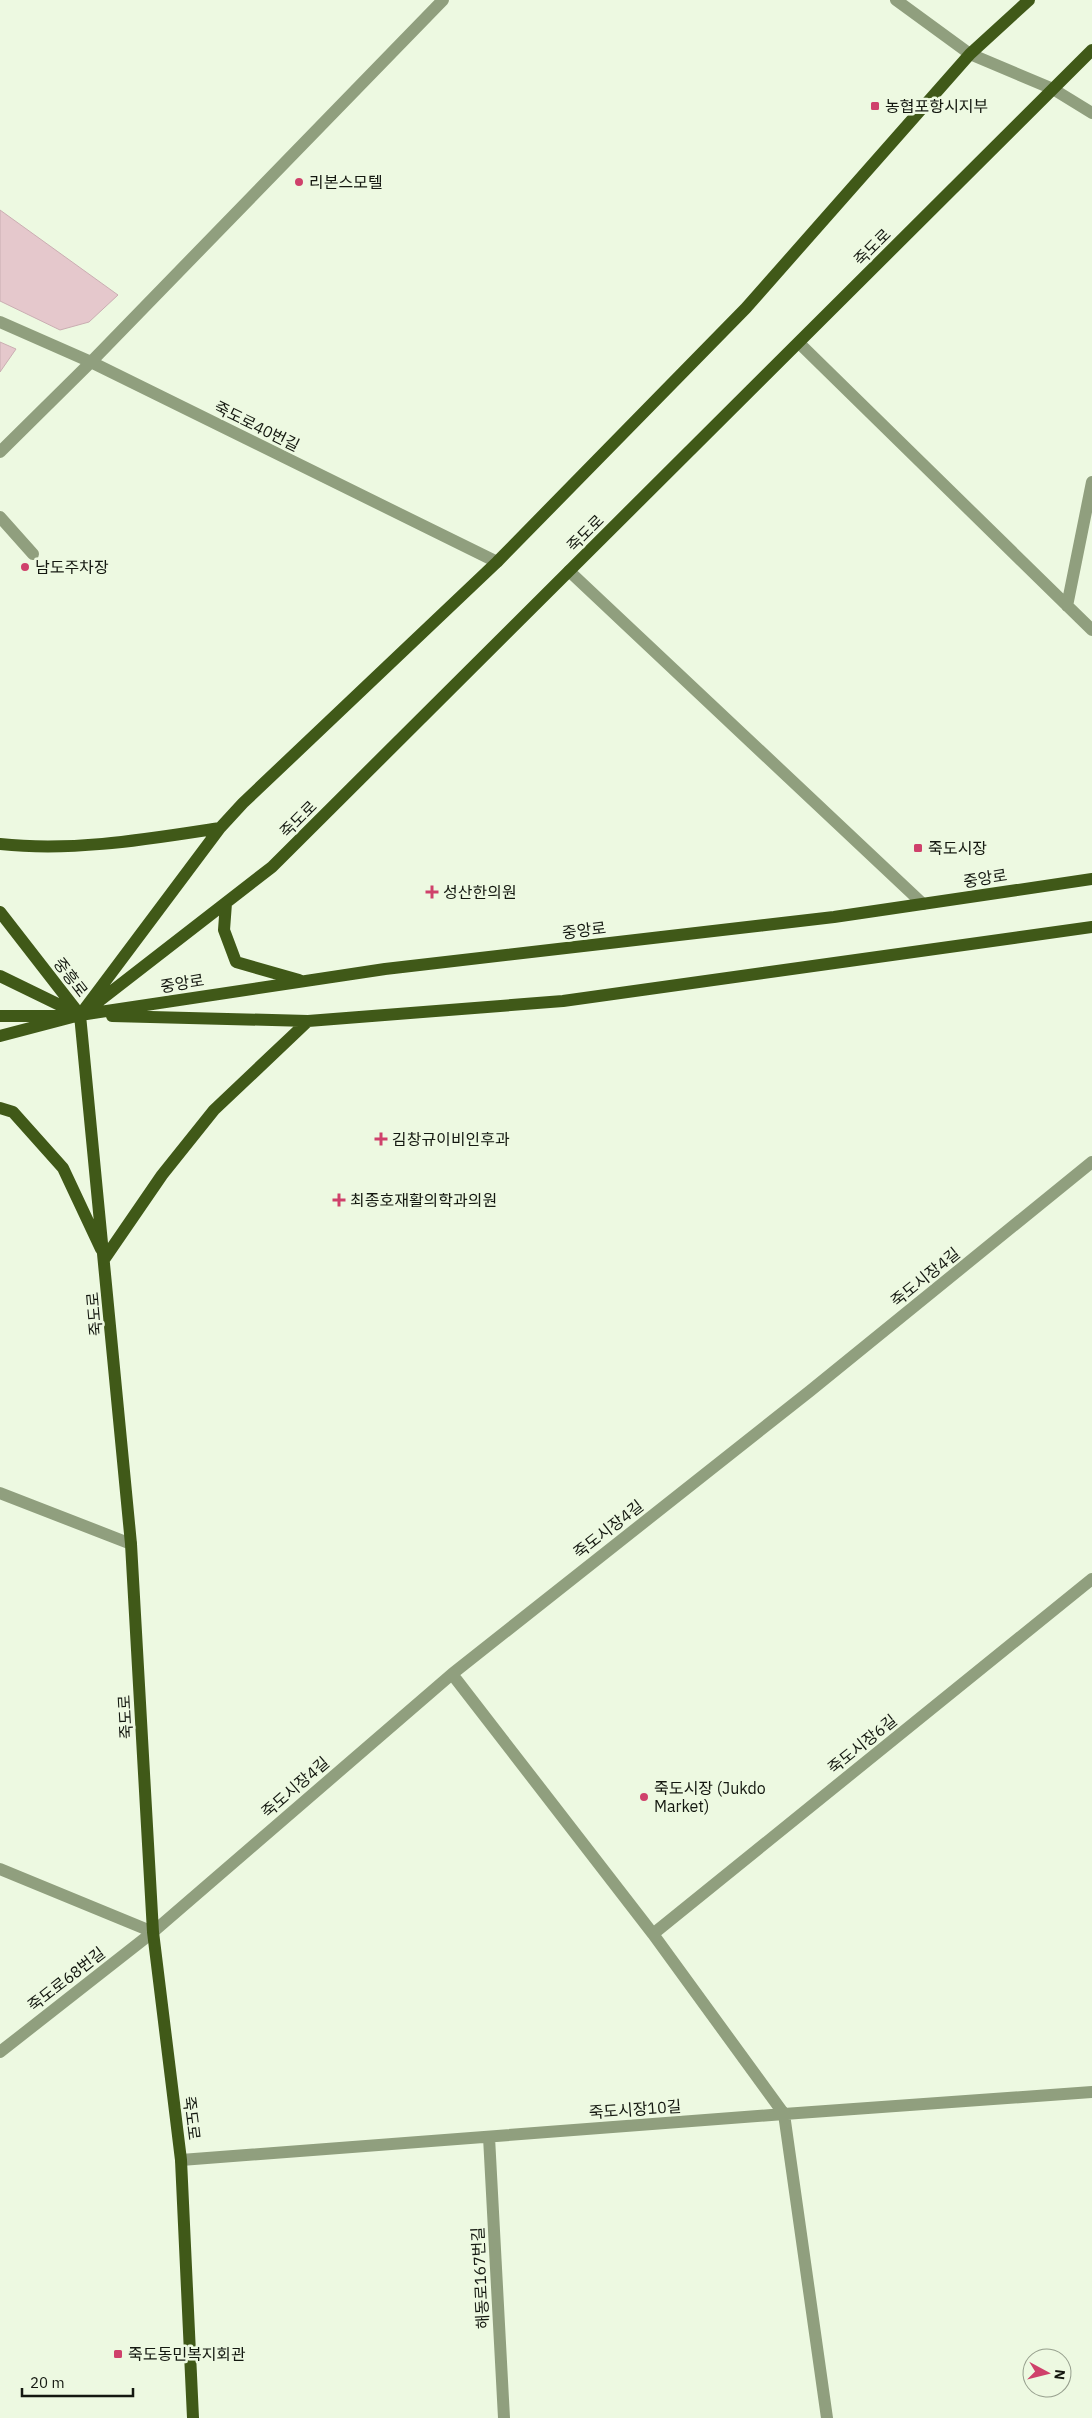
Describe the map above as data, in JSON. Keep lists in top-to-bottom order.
{
  "streets": {
    "main road": ["죽도로", "중앙로", "중흥로"],
    "street": [
      "죽도로40번길",
      "죽도시장4길",
      "죽도시장6길",
      "죽도로68번길",
      "죽도시장10길",
      "해동로167번길"
    ]
  },
  "crossings": [
    ["죽도로", "중앙로"],
    ["죽도로", "중흥로"],
    ["죽도로", "죽도시장4길"],
    ["죽도로", "죽도로68번길"],
    ["죽도로", "죽도시장10길"],
    ["중앙로", "중흥로"],
    ["죽도시장4길", "죽도로68번길"],
    ["죽도시장10길", "해동로167번길"]
  ],
  "places": {
    "transit": ["농협포항시지부", "죽도시장", "죽도동민복지회관"],
    "other": ["리본스모텔", "남도주차장", "죽도시장 (Jukdo Market)"],
    "health": ["성산한의원", "김창규이비인후과", "최종호재활의학과의원"]
  },
  "scale_bar": "20 m",
  "north": "right"
}
